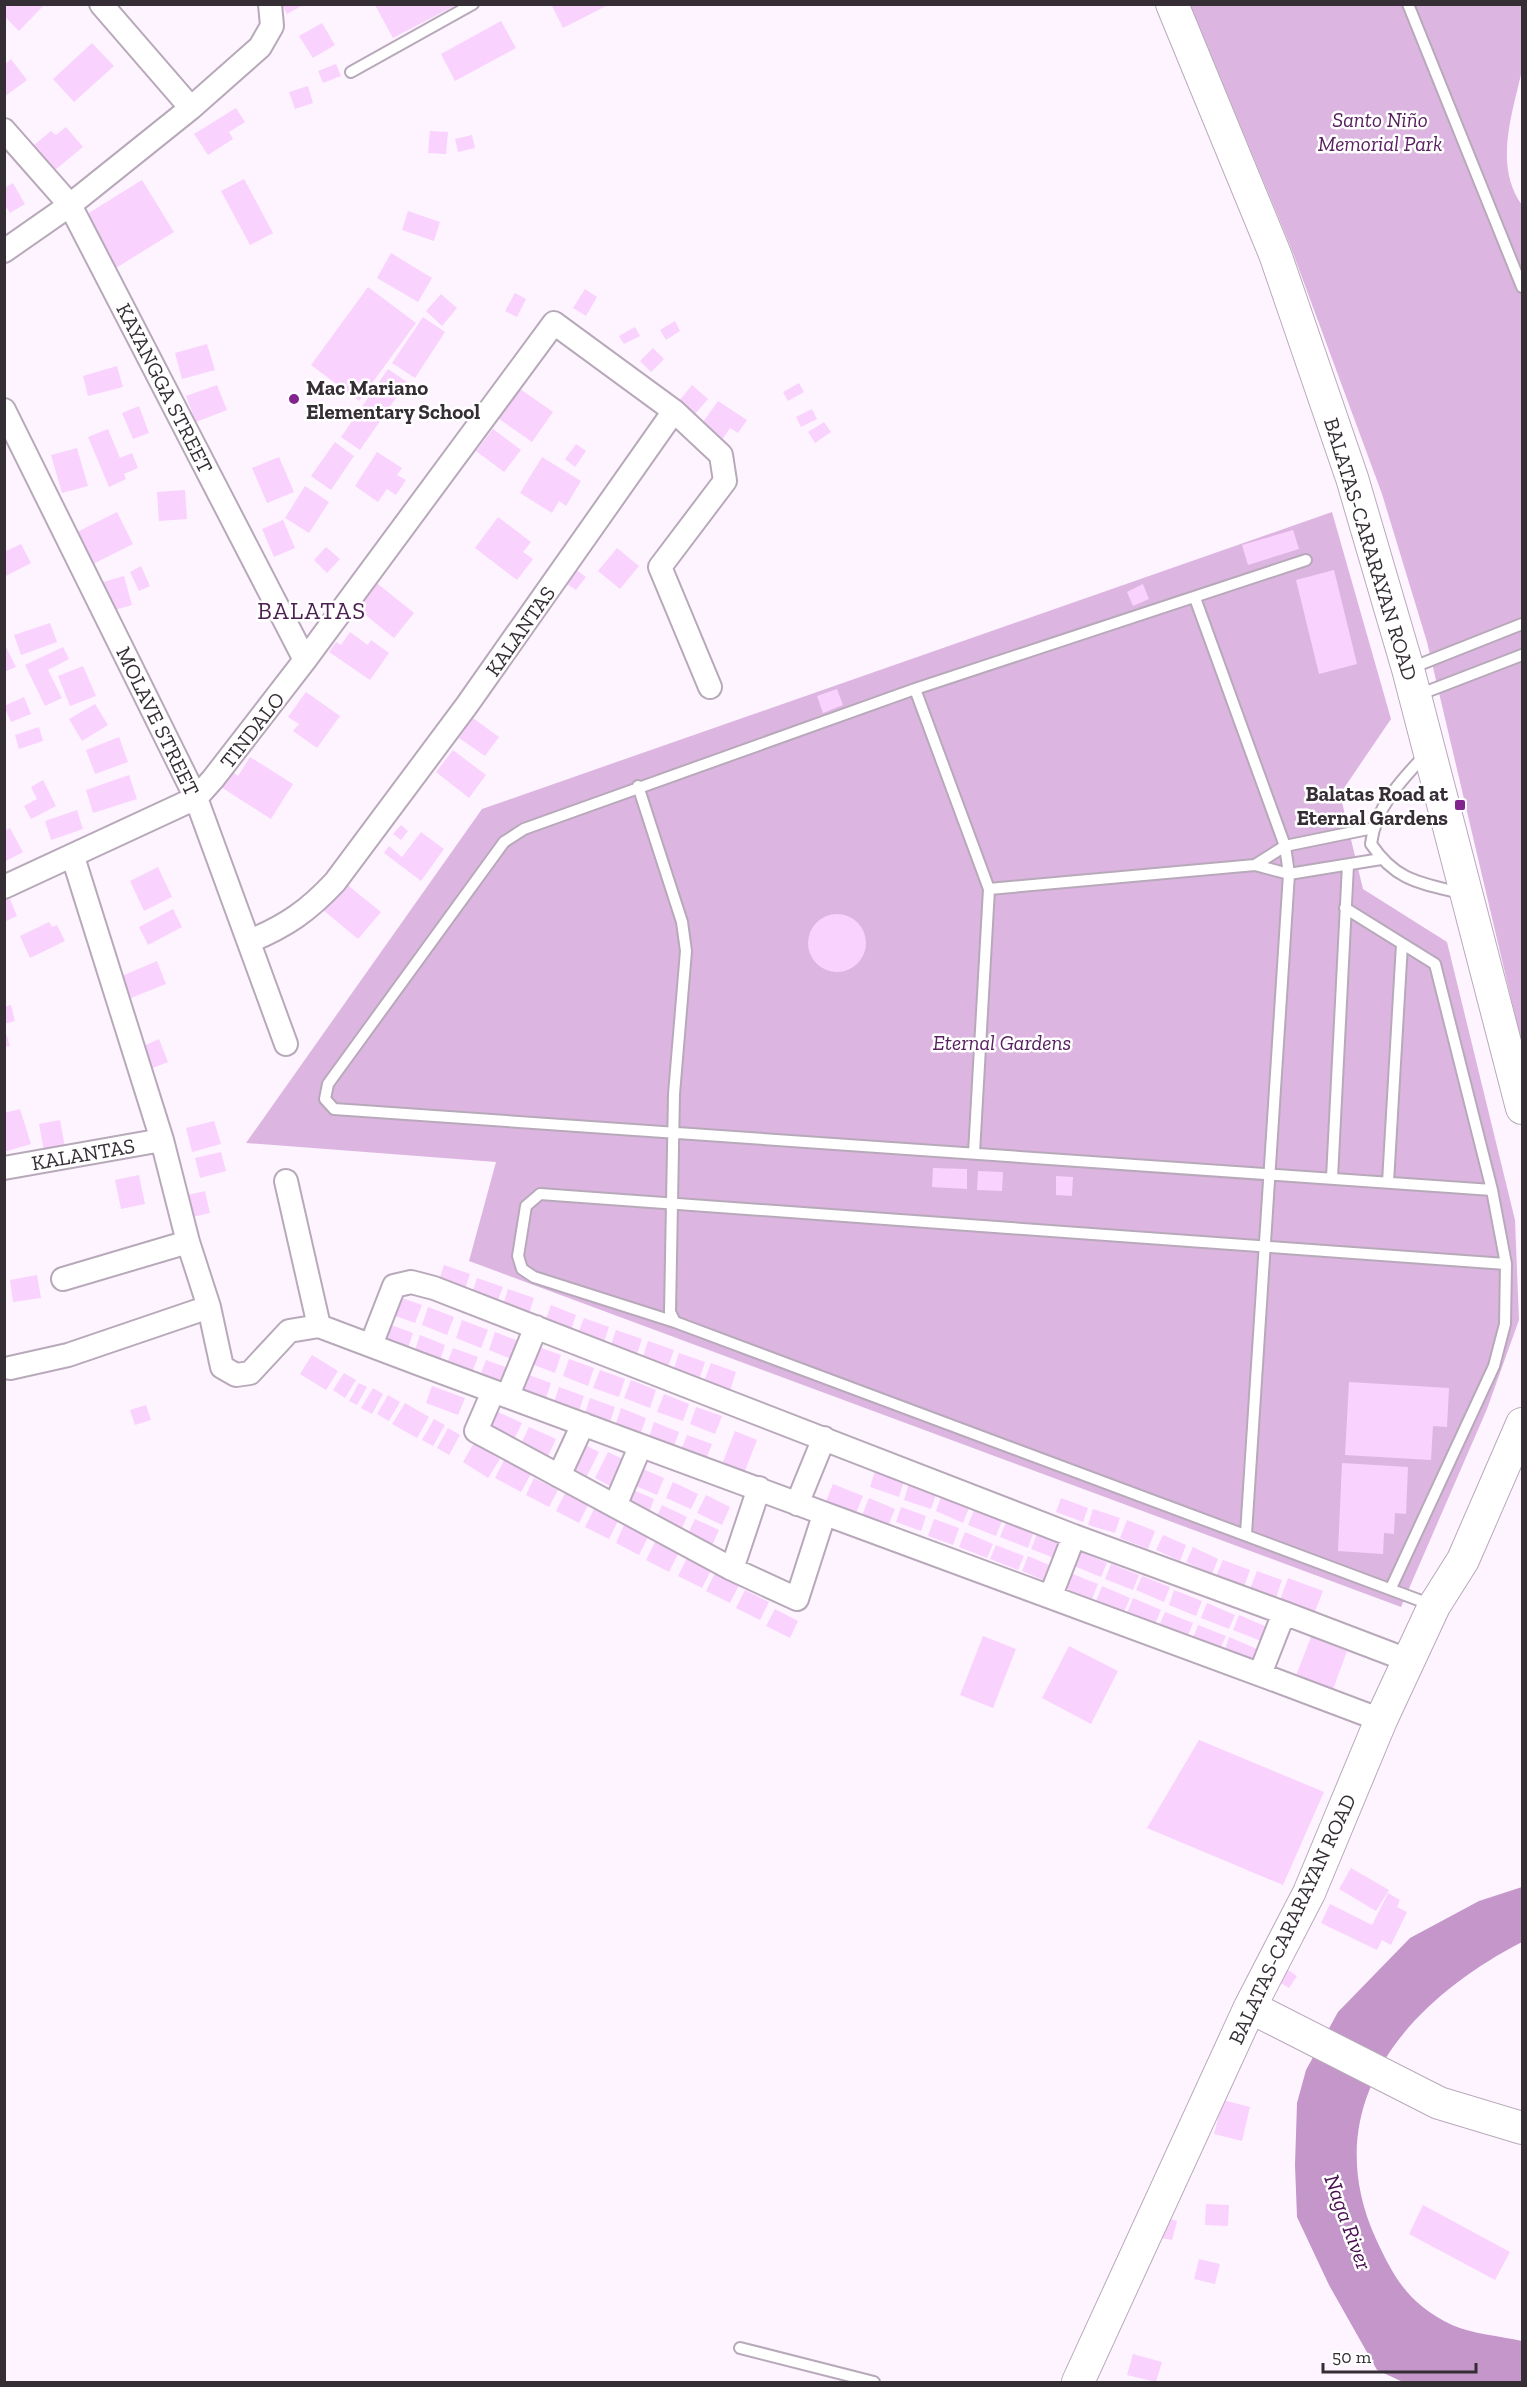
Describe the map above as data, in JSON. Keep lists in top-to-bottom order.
{
  "streets": {
    "main road": ["BALATAS-CARARAYAN ROAD"],
    "street": [
      "KAYANGGA STREET",
      "KALANTAS",
      "MOLAVE STREET",
      "TINDALO"
    ]
  },
  "crossings": [
    ["KAYANGGA STREET", "TINDALO"],
    ["KALANTAS", "MOLAVE STREET"],
    ["KALANTAS", "TINDALO"],
    ["MOLAVE STREET", "TINDALO"]
  ],
  "districts": ["BALATAS"],
  "water": ["Naga River"],
  "parks": ["Santo Niño Memorial Park", "Eternal Gardens"],
  "places": {
    "other": ["Mac Mariano Elementary School"],
    "transit": ["Balatas Road at Eternal Gardens"]
  },
  "scale_bar": "50 m"
}
